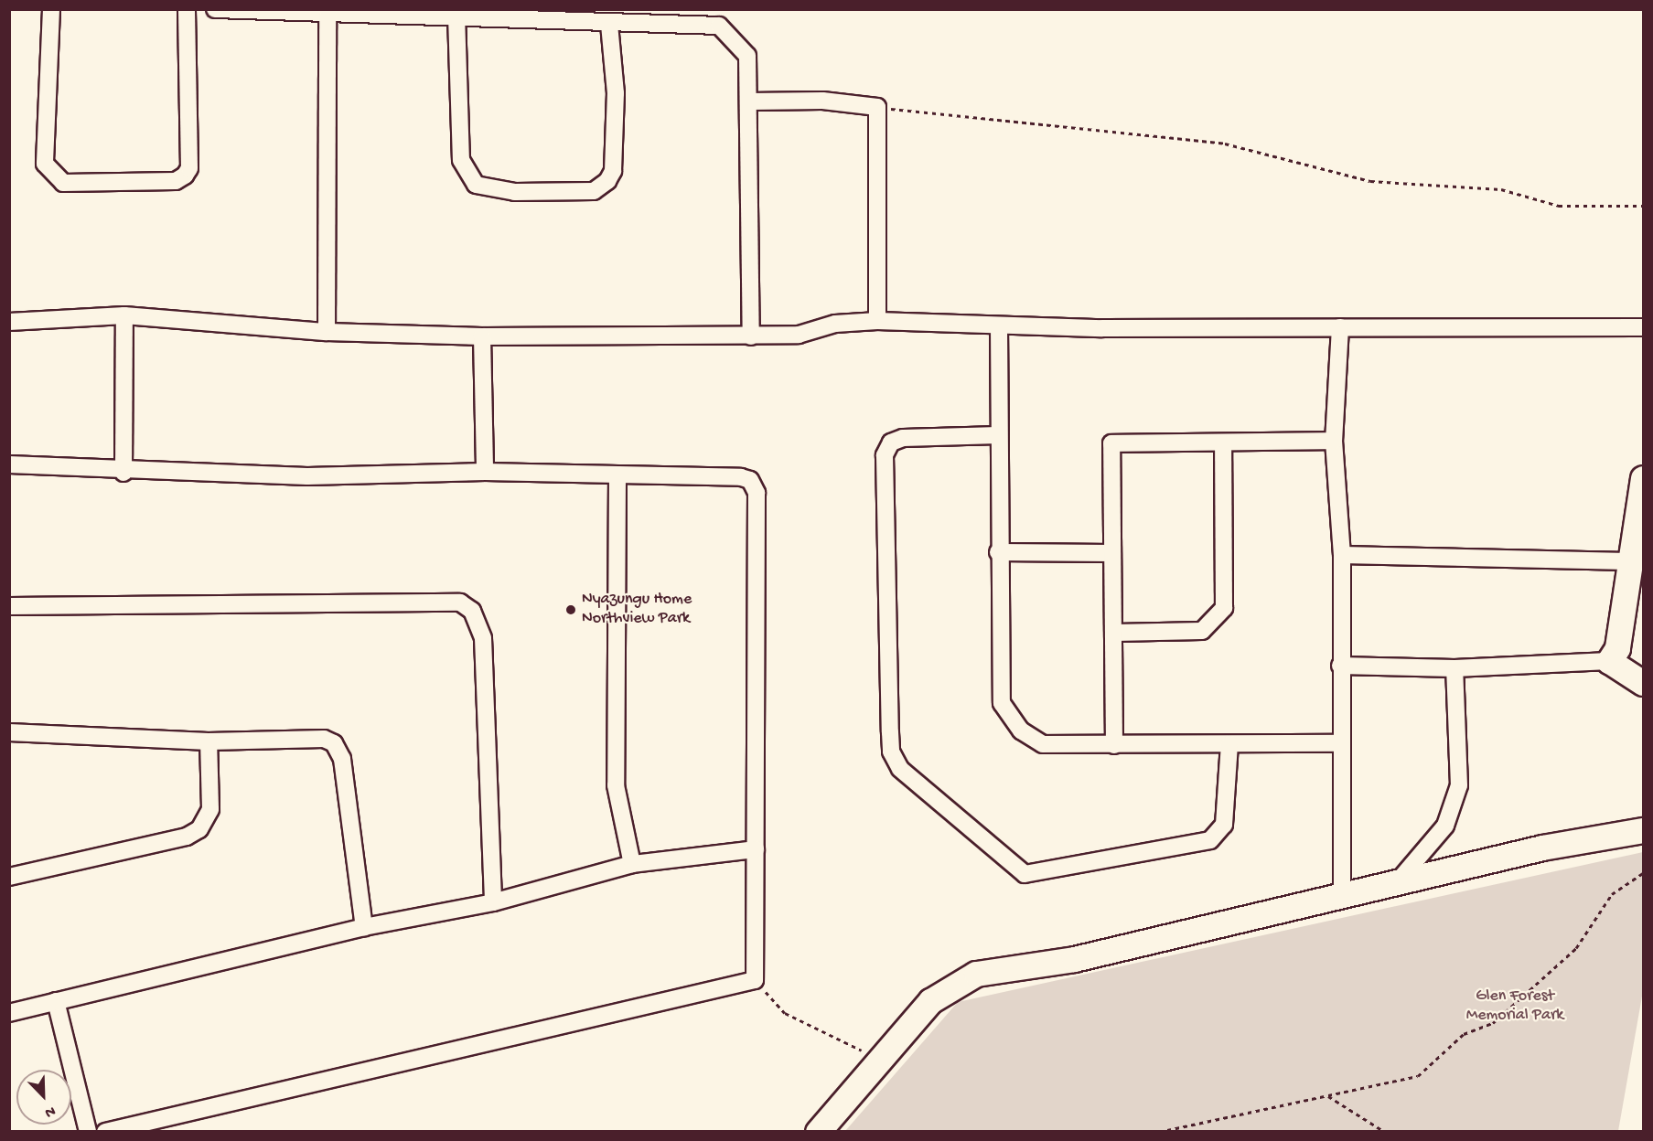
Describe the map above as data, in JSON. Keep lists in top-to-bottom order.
{
  "parks": ["Glen Forest Memorial Park"],
  "places": ["Nyazungu Home Northview Park"],
  "north": "bottom right"
}
